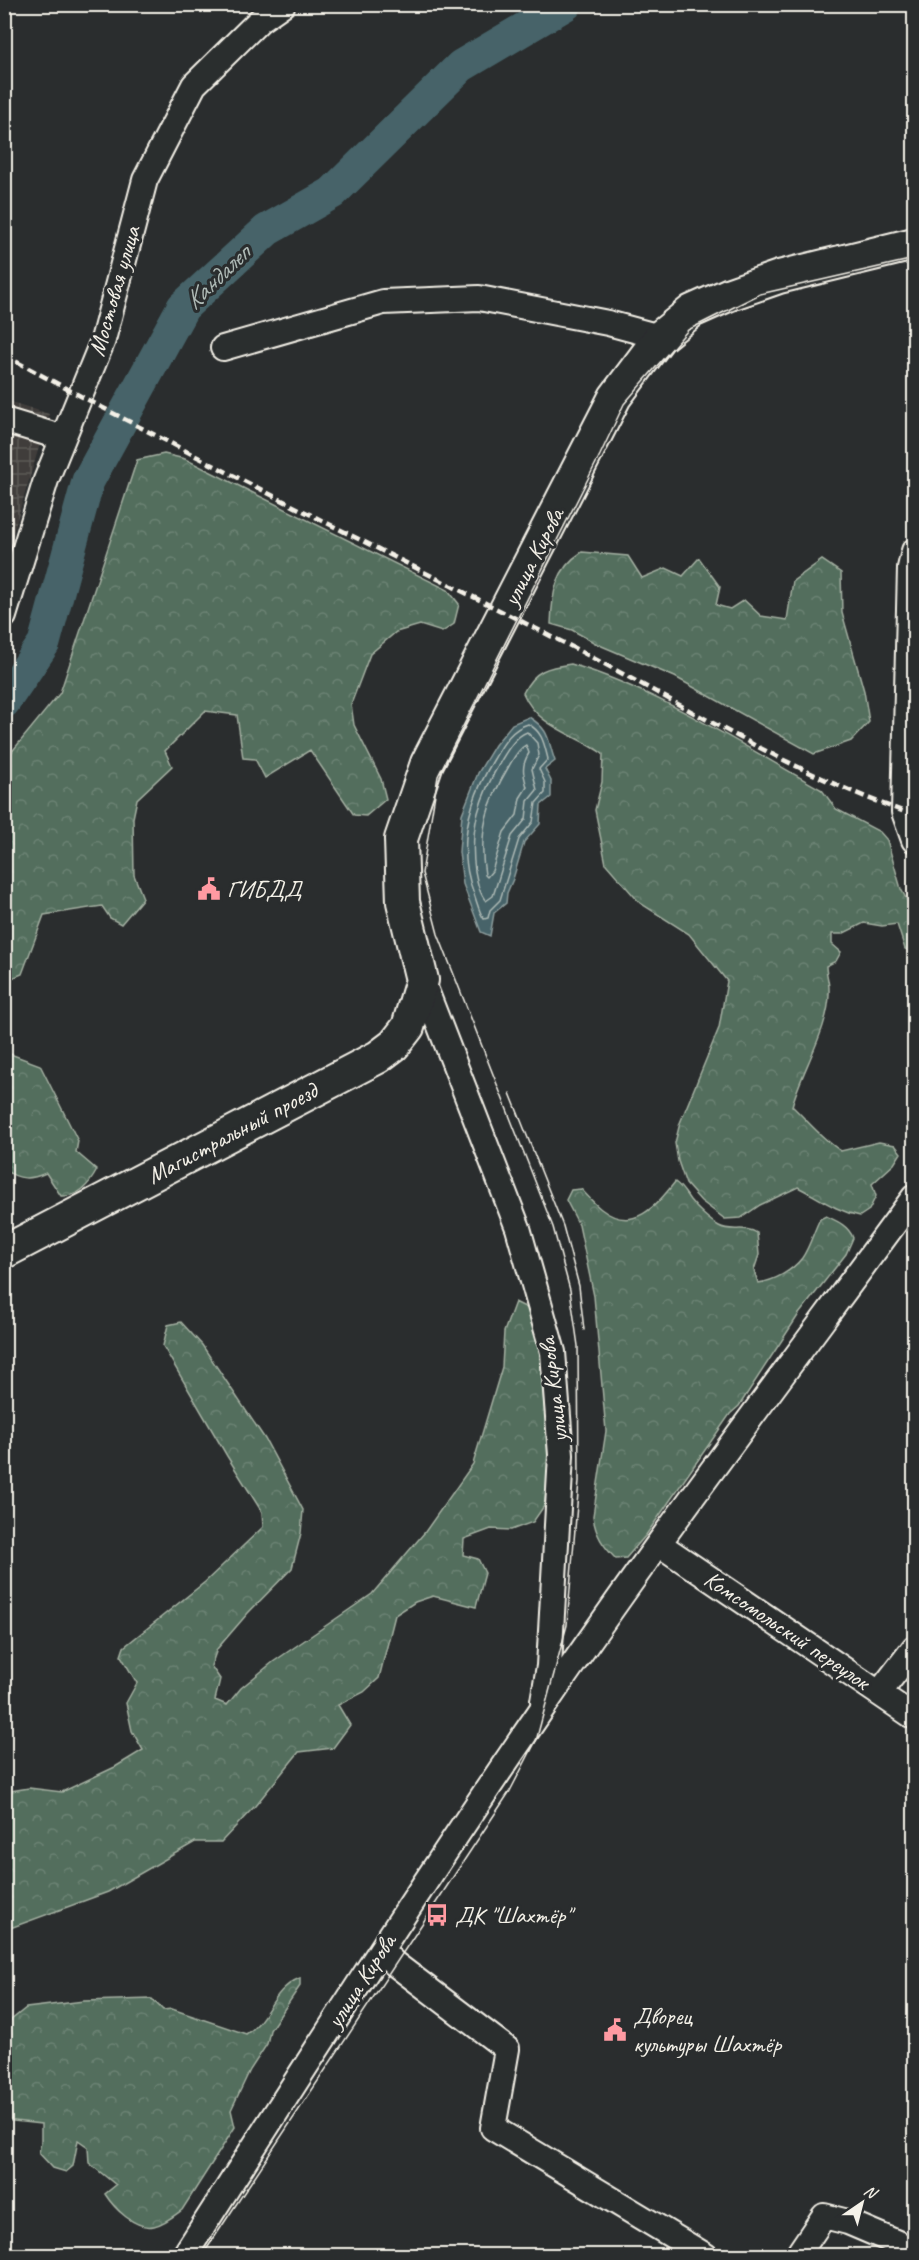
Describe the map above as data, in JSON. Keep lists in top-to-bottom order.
{
  "streets": {
    "main road": ["улица Кирова", "Магистральный проезд"],
    "street": ["Мостовая улица", "Комсомольский переулок"]
  },
  "crossings": [
    ["улица Кирова", "Магистральный проезд"],
    ["улица Кирова", "Комсомольский переулок"]
  ],
  "water": ["Кандалеп"],
  "places": {
    "public building": ["ГИБДД", "Дворец культуры Шахтёр"],
    "bus stop": ["ДК \"Шахтёр\""]
  },
  "north": "top right"
}
